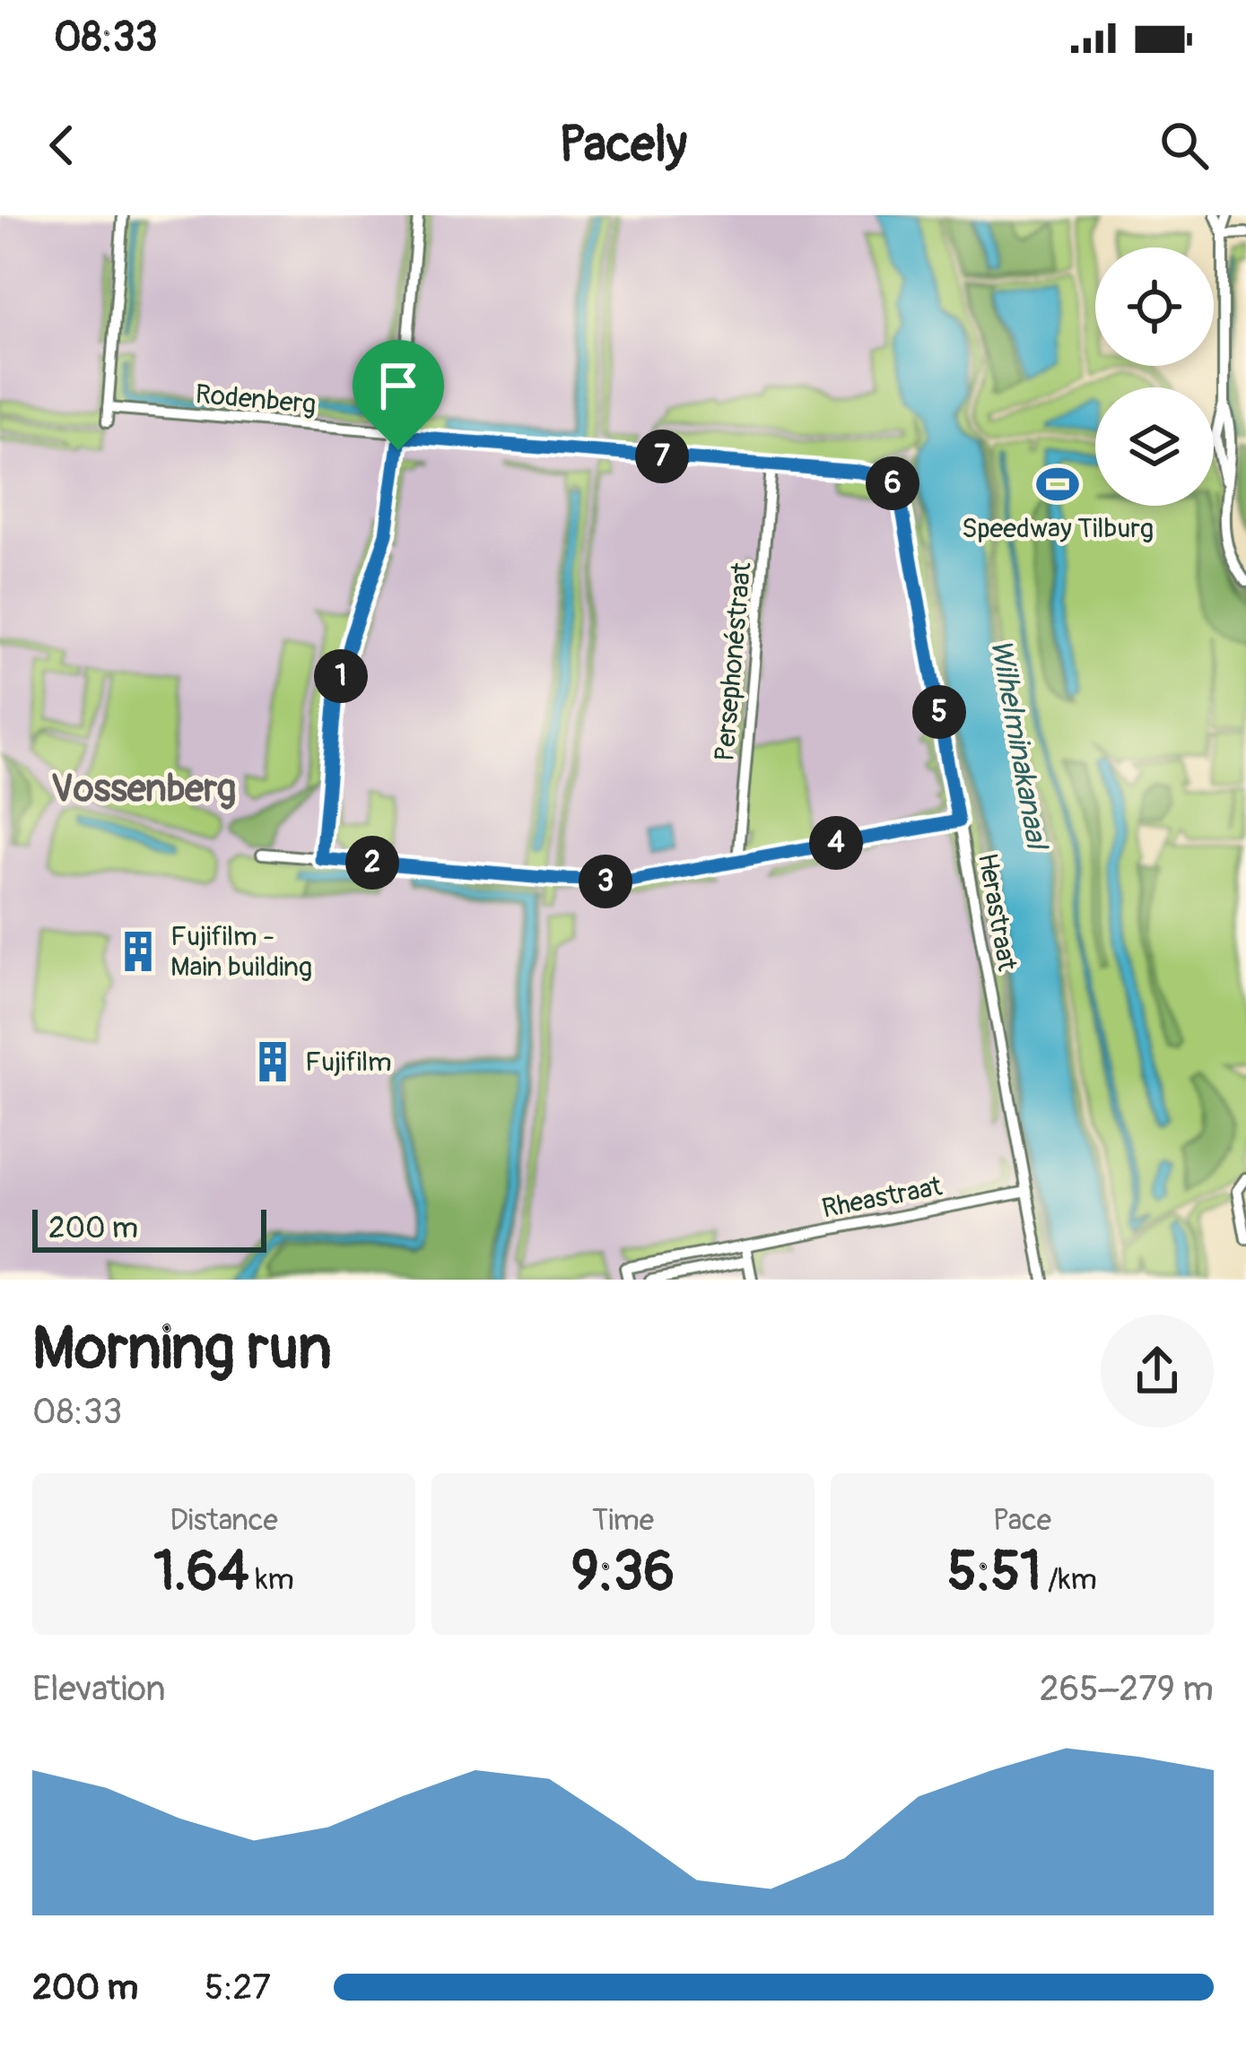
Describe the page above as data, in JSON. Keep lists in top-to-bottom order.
{
  "streets": {
    "street": [
      "Rodenberg",
      "Persephonéstraat",
      "Herastraat",
      "Rheastraat"
    ]
  },
  "crossings": [
    ["Rodenberg", "Persephonéstraat"],
    ["Rodenberg", "Herastraat"],
    ["Herastraat", "Rheastraat"]
  ],
  "districts": ["Vossenberg"],
  "water": ["Wilhelminakanaal"],
  "places": {
    "sports": ["Speedway Tilburg"],
    "building": ["Fujifilm - Main building", "Fujifilm"]
  },
  "scale_bar": "200 m",
  "page": {
    "status": "08:33",
    "header": "Pacely",
    "pins": [
      "7",
      "6",
      "1",
      "5",
      "4",
      "2",
      "3"
    ],
    "scale": "200 m",
    "heading": ["Morning run", "08:33"],
    "stats": [
      ["Distance", "1.64 km"],
      ["Time", "9:36"],
      ["Pace", "5:51 /km"]
    ],
    "chart": ["Elevation", "265–279 m"],
    "list": [
      {
        "name": "200 m",
        "note": "5:27"
      }
    ]
  }
}
